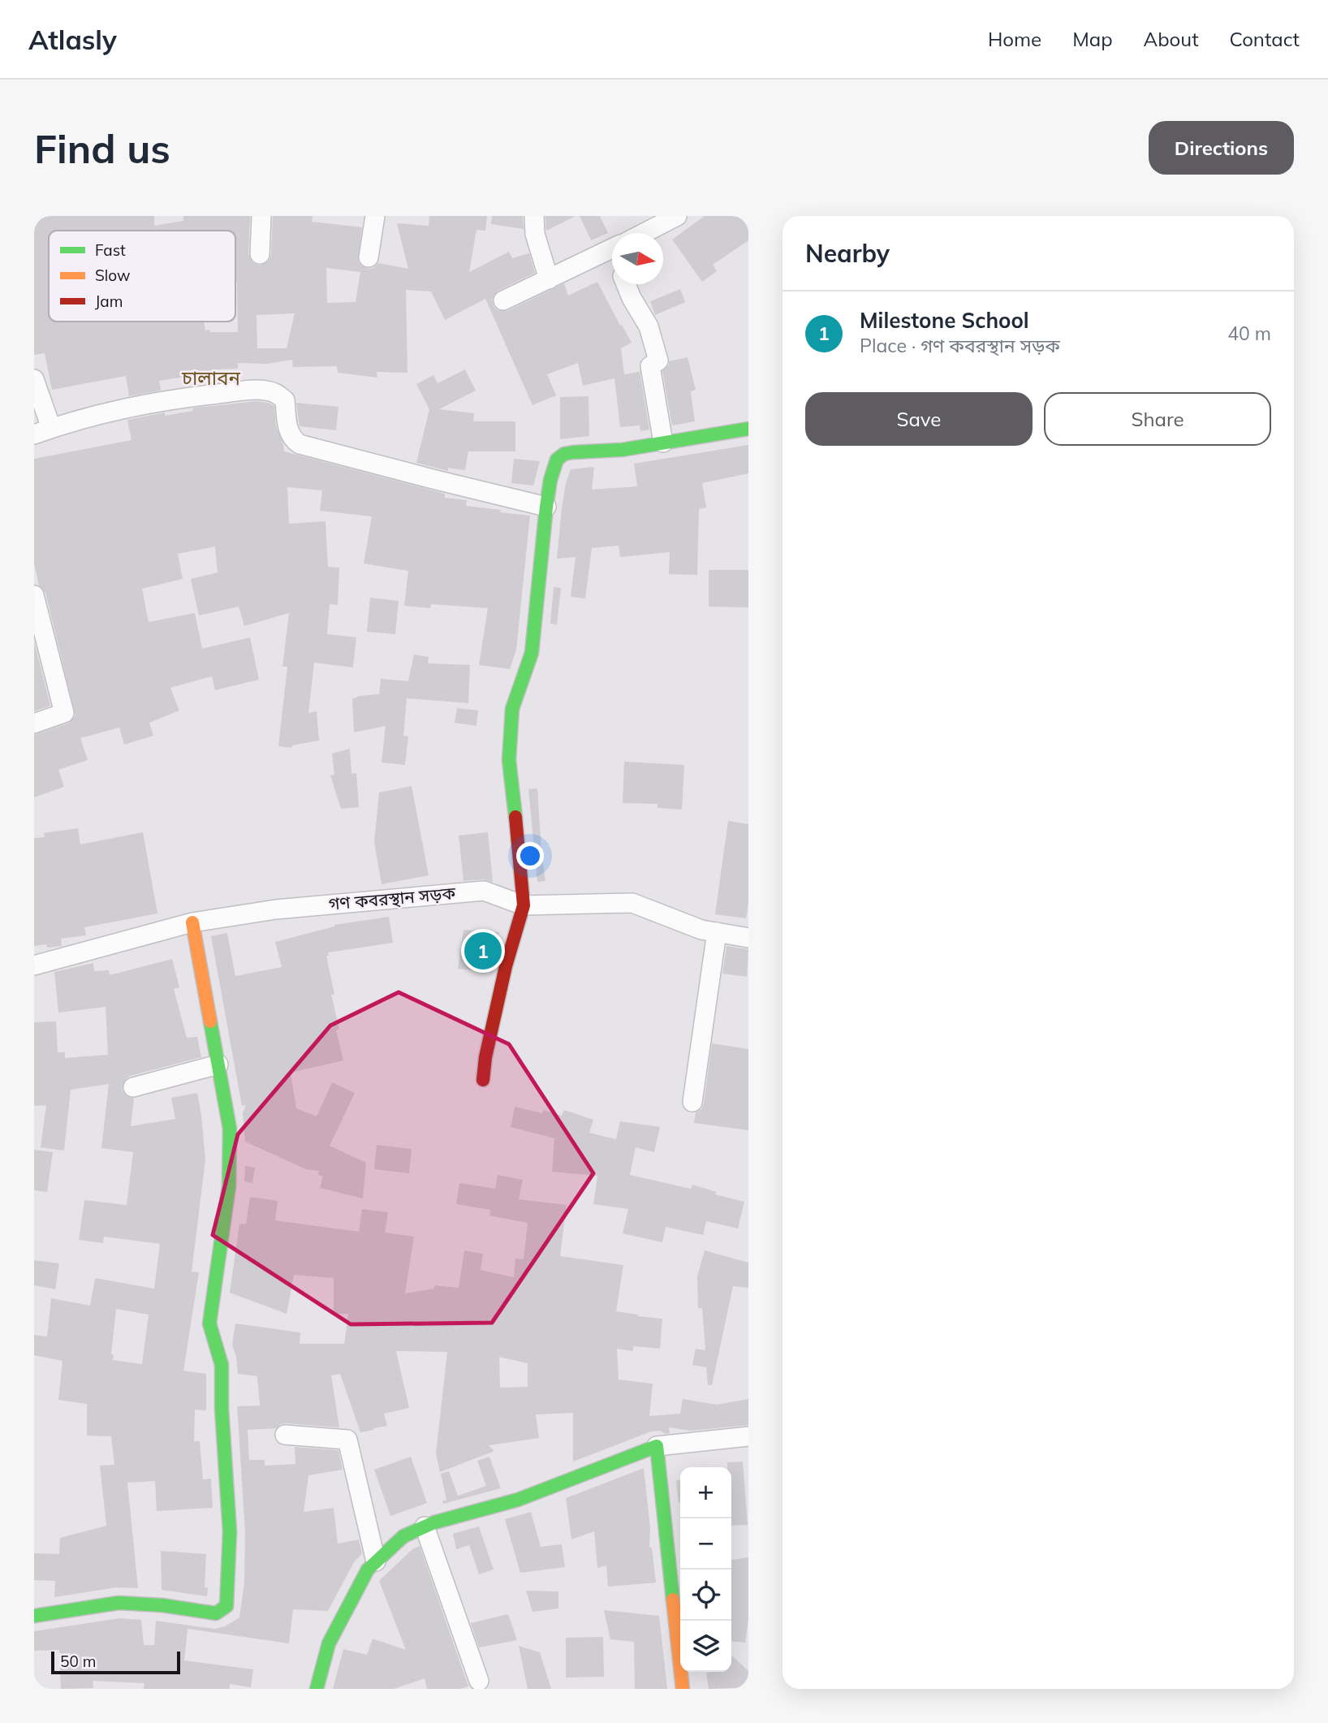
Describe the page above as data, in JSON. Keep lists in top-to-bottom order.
{
  "streets": {
    "street": ["গণ কবরস্থান সড়ক"]
  },
  "districts": ["চালাবন"],
  "legend": ["Fast", "Slow", "Jam"],
  "scale_bar": "50 m",
  "north": "right",
  "page": {
    "header": "Atlasly",
    "nav": [
      "Home",
      "Map",
      "About",
      "Contact"
    ],
    "buttons": [
      "Directions",
      ["Save", "Share"]
    ],
    "title": "Find us",
    "heading": "Nearby",
    "list": [
      {
        "mark": "1",
        "name": "Milestone School",
        "note": "Place · গণ কবরস্থান সড়ক",
        "value": "40 m"
      }
    ],
    "pins": "1",
    "map_buttons": ["+", "−"],
    "scale": "50 m"
  }
}
